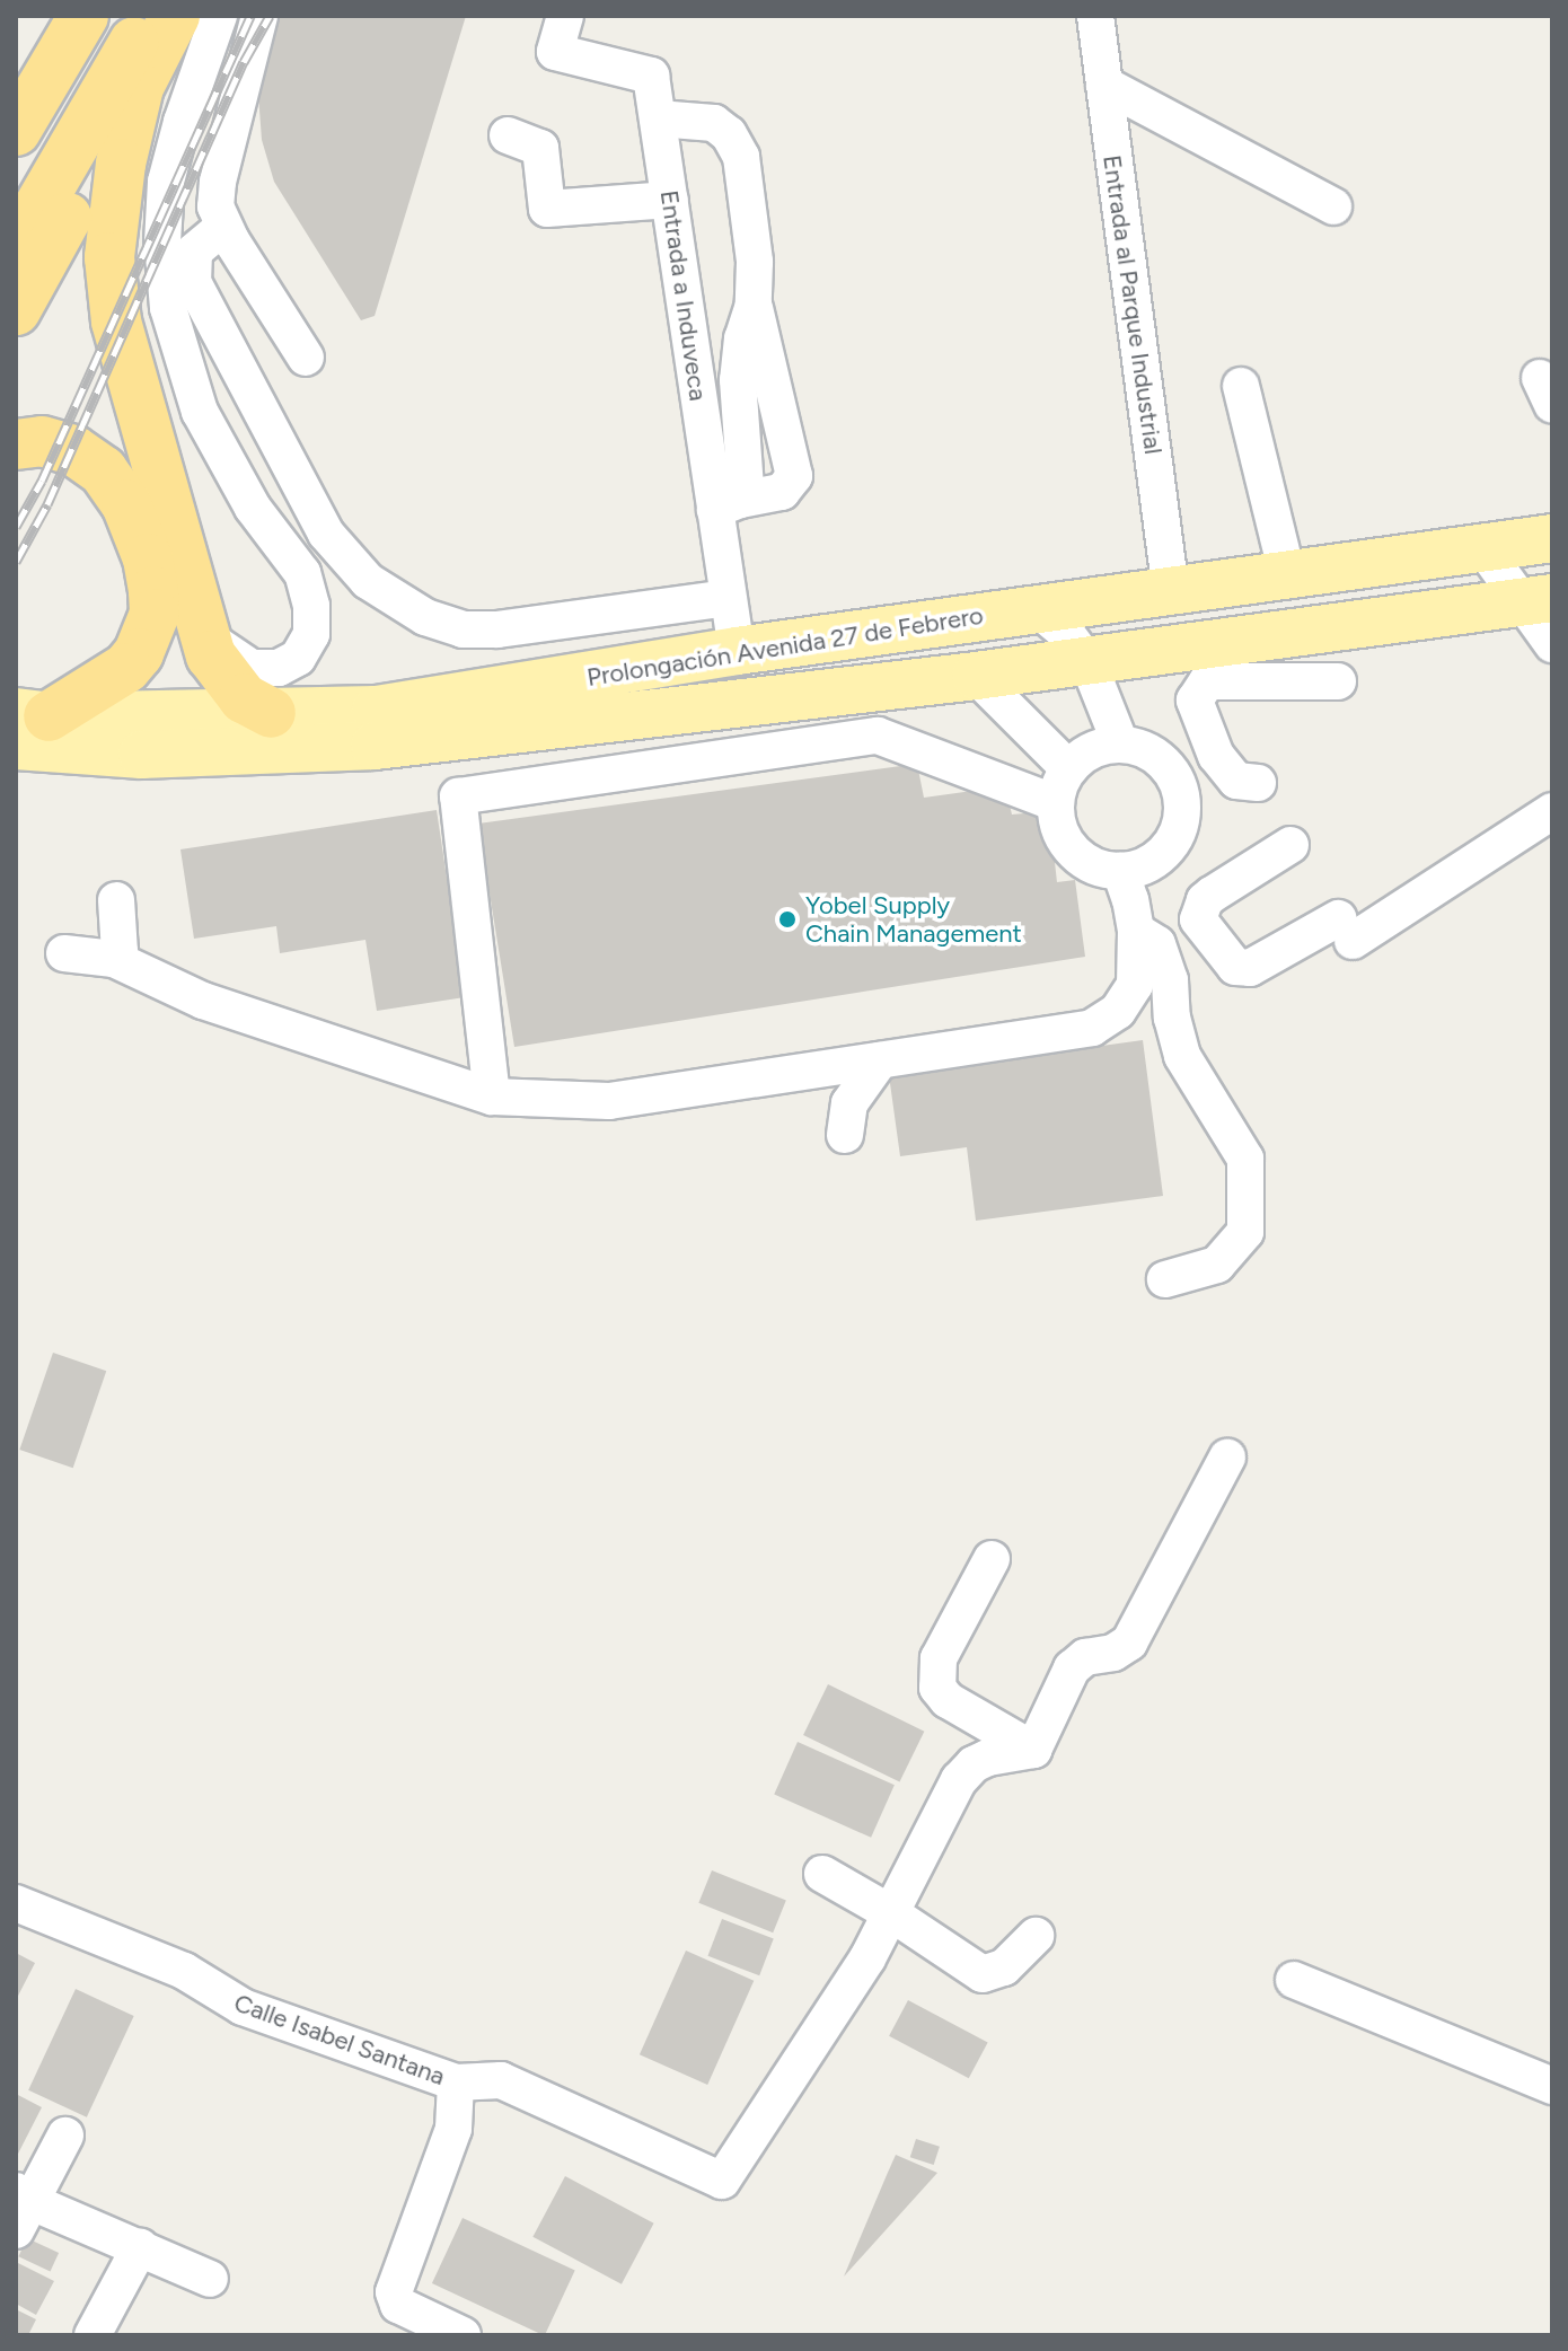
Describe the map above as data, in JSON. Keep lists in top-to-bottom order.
{
  "streets": {
    "main road": ["Prolongación Avenida 27 de Febrero"],
    "street": ["Entrada a Induveca", "Entrada al Parque Industrial", "Calle Isabel Santana"]
  },
  "crossings": [
    ["Entrada a Induveca", "Prolongación Avenida 27 de Febrero"],
    ["Entrada al Parque Industrial", "Prolongación Avenida 27 de Febrero"]
  ],
  "places": ["Yobel Supply Chain Management"]
}
